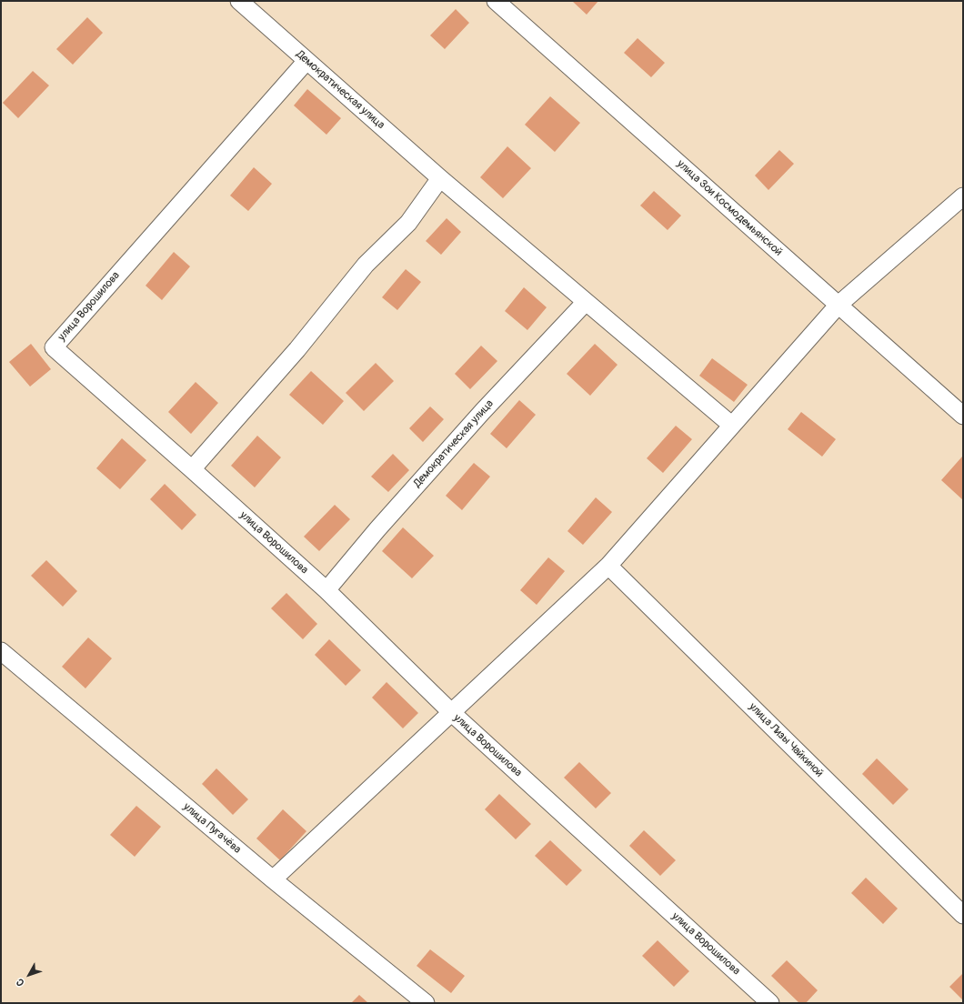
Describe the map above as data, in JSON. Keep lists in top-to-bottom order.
{
  "streets": {
    "street": [
      "Демократическая улица",
      "улица Зои Космодемьянской",
      "улица Ворошилова",
      "улица Лизы Чайкиной",
      "улица Пугачёва"
    ]
  },
  "crossings": [
    ["Демократическая улица", "улица Ворошилова"]
  ],
  "north": "bottom left"
}
